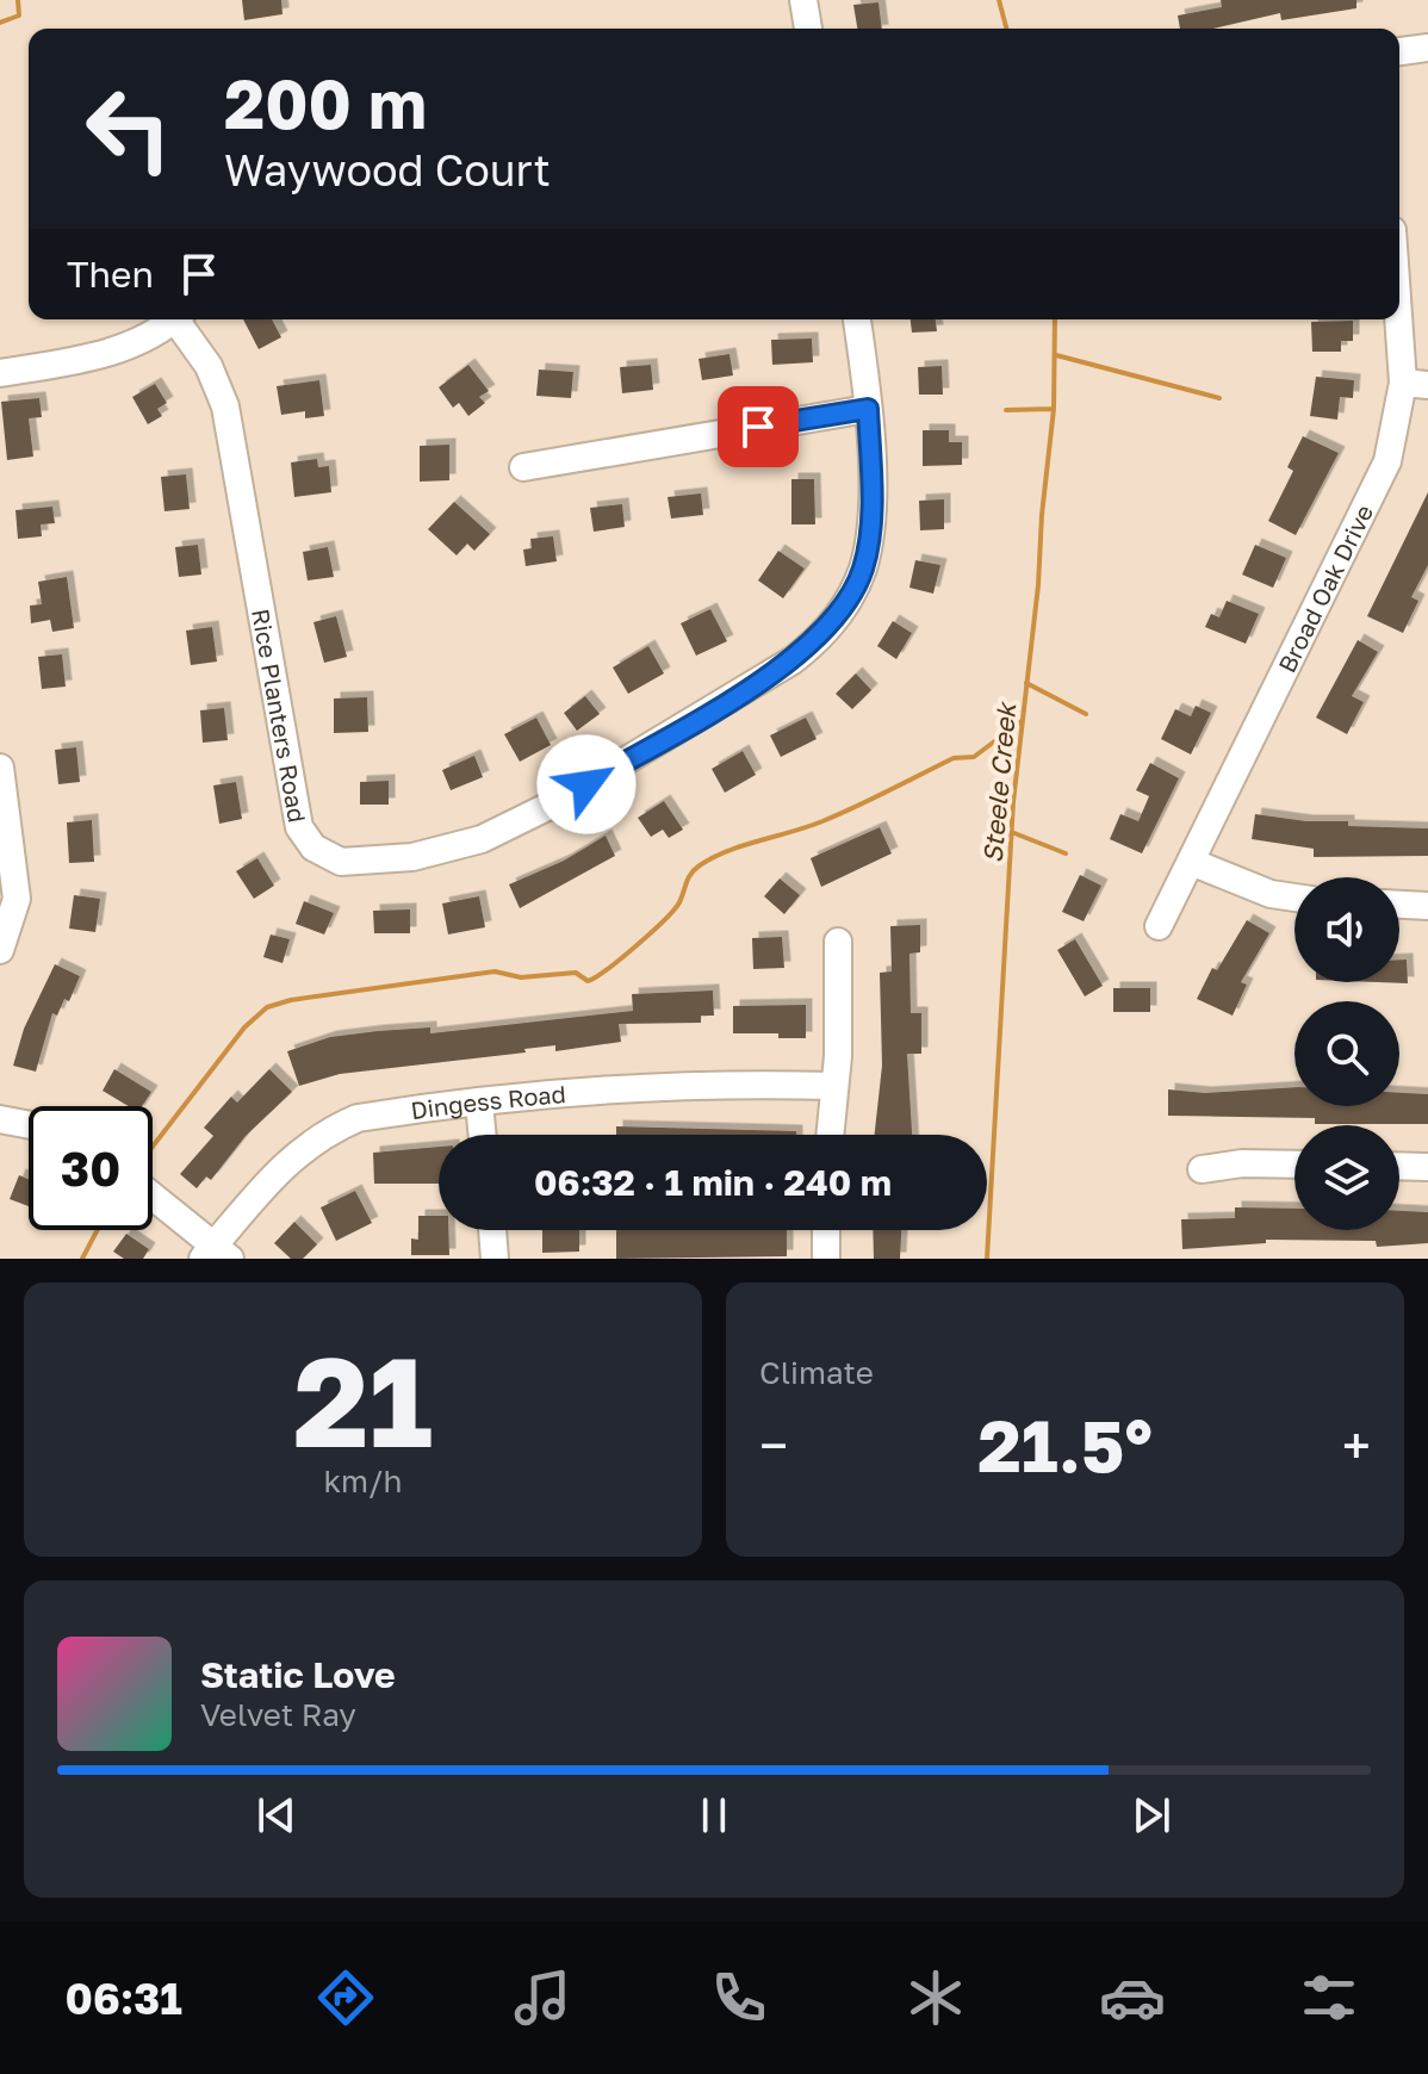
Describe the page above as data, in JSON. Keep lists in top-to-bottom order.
{
  "streets": {
    "street": ["Broad Oak Drive", "Rice Planters Road", "Dingess Road"]
  },
  "water": ["Steele Creek"],
  "page": {
    "turn": ["200 m", "Waywood Court"],
    "then": "Then",
    "limit": "30",
    "trip": "06:32 · 1 min · 240 m",
    "tile": [
      ["21", "km/h"],
      "Climate"
    ],
    "heat": ["−", "21.5°", "+"],
    "song": ["Static Love", "Velvet Ray"],
    "tabs": "06:31"
  }
}
